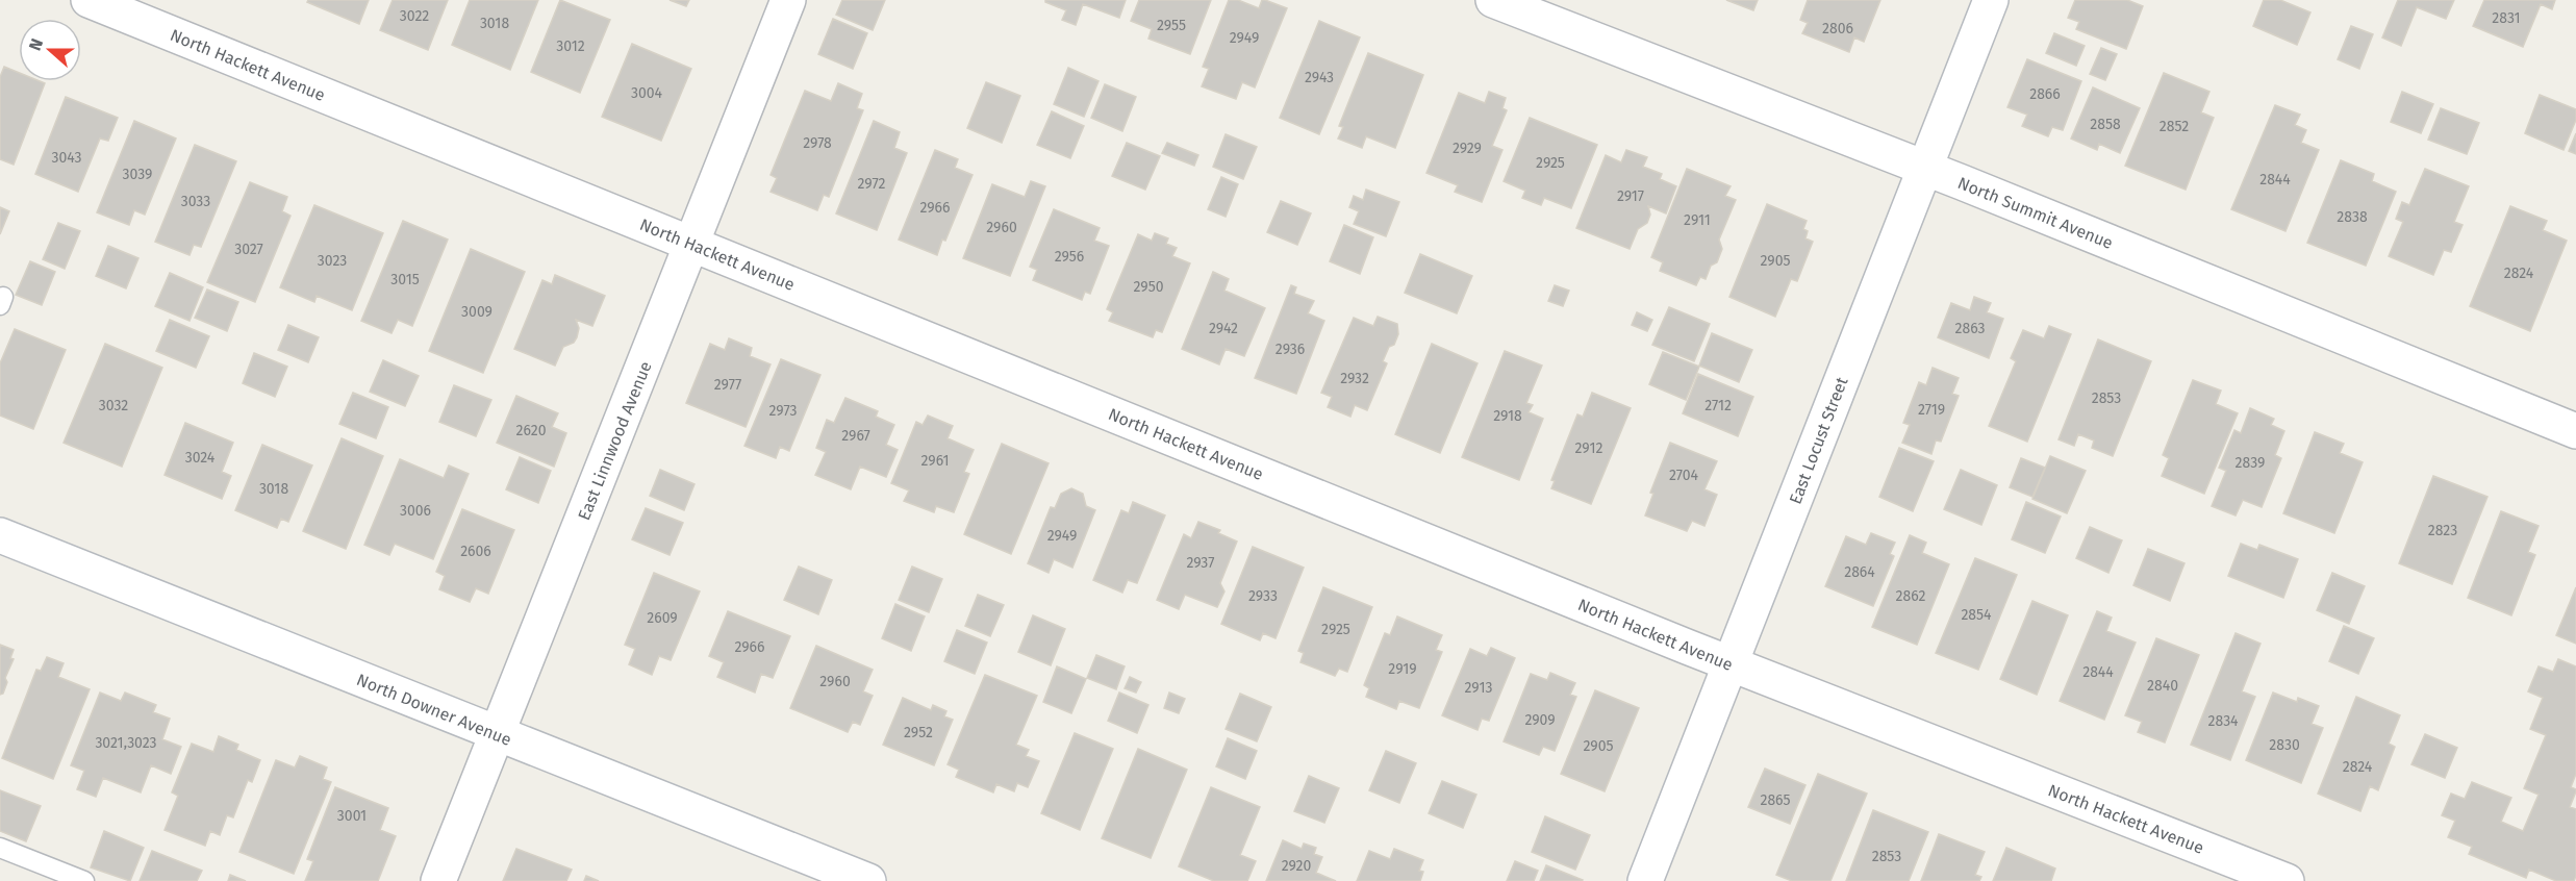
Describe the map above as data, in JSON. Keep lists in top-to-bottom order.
{
  "streets": {
    "street": [
      "North Hackett Avenue",
      "North Summit Avenue",
      "East Linnwood Avenue",
      "East Locust Street",
      "North Downer Avenue"
    ]
  },
  "crossings": [
    ["North Hackett Avenue", "East Linnwood Avenue"],
    ["North Hackett Avenue", "East Locust Street"],
    ["North Summit Avenue", "East Locust Street"],
    ["East Linnwood Avenue", "North Downer Avenue"]
  ],
  "house_numbers": [
    "3022",
    "2831",
    "3018",
    "2955",
    "2806",
    "2949",
    "3012",
    "2943",
    "3004",
    "2866",
    "2858",
    "2852",
    "2978",
    "2929",
    "3043",
    "2925",
    "3039",
    "2844",
    "2972",
    "2917",
    "3033",
    "2966",
    "2838",
    "2911",
    "2960",
    "3027",
    "2956",
    "3023",
    "2905",
    "2824",
    "3015",
    "2950",
    "3009",
    "2942",
    "2863",
    "2936",
    "2932",
    "2977",
    "2853",
    "3032",
    "2712",
    "2719",
    "2973",
    "2918",
    "2620",
    "2967",
    "2912",
    "3024",
    "2961",
    "2839",
    "2704",
    "3018",
    "3006",
    "2823",
    "2949",
    "2606",
    "2937",
    "2864",
    "2933",
    "2862",
    "2854",
    "2609",
    "2925",
    "2966",
    "2919",
    "2844",
    "2960",
    "2840",
    "2913",
    "2909",
    "2834",
    "2952",
    "3021,3023",
    "2830",
    "2905",
    "2824",
    "2865",
    "3001",
    "2853",
    "2920"
  ],
  "north": "left"
}
